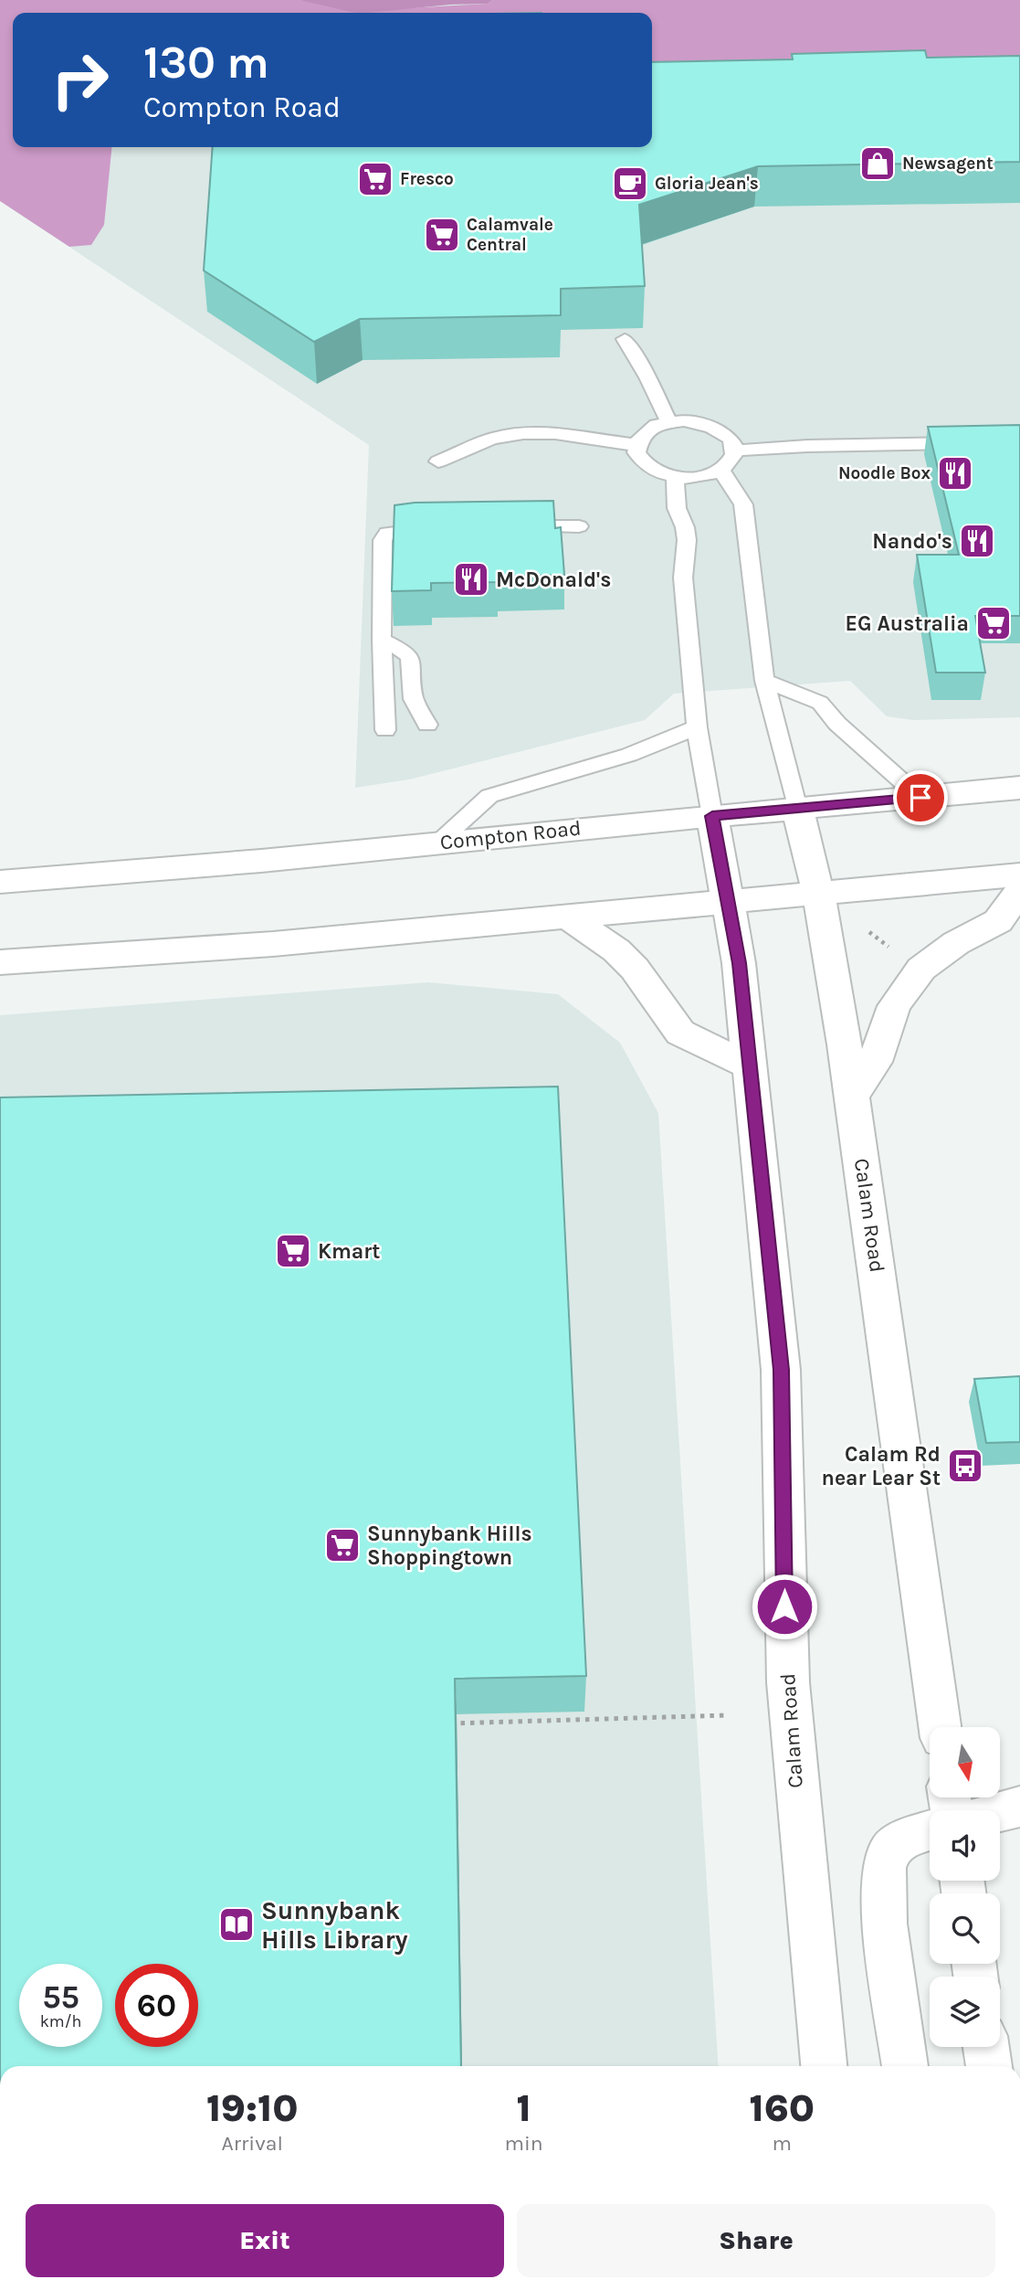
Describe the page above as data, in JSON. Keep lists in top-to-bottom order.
{
  "streets": {
    "main road": ["Compton Road", "Calam Road"]
  },
  "crossings": [
    ["Compton Road", "Calam Road"]
  ],
  "places": {
    "shop": ["Newsagent"],
    "supermarket": [
      "Fresco",
      "Calamvale Central",
      "EG Australia",
      "Kmart",
      "Sunnybank Hills Shoppingtown"
    ],
    "cafe": ["Gloria Jean's"],
    "restaurant": ["Noodle Box", "Nando's", "McDonald's"],
    "bus stop": ["Calam Rd near Lear St"],
    "library": ["Sunnybank Hills Library"]
  },
  "north": "bottom",
  "page": {
    "turn": ["130 m", "Compton Road"],
    "speed": "55 km/h",
    "limit": "60",
    "eta": [
      "19:10",
      "Arrival",
      "1",
      "min",
      "160",
      "m"
    ],
    "buttons": ["Exit", "Share"]
  }
}
